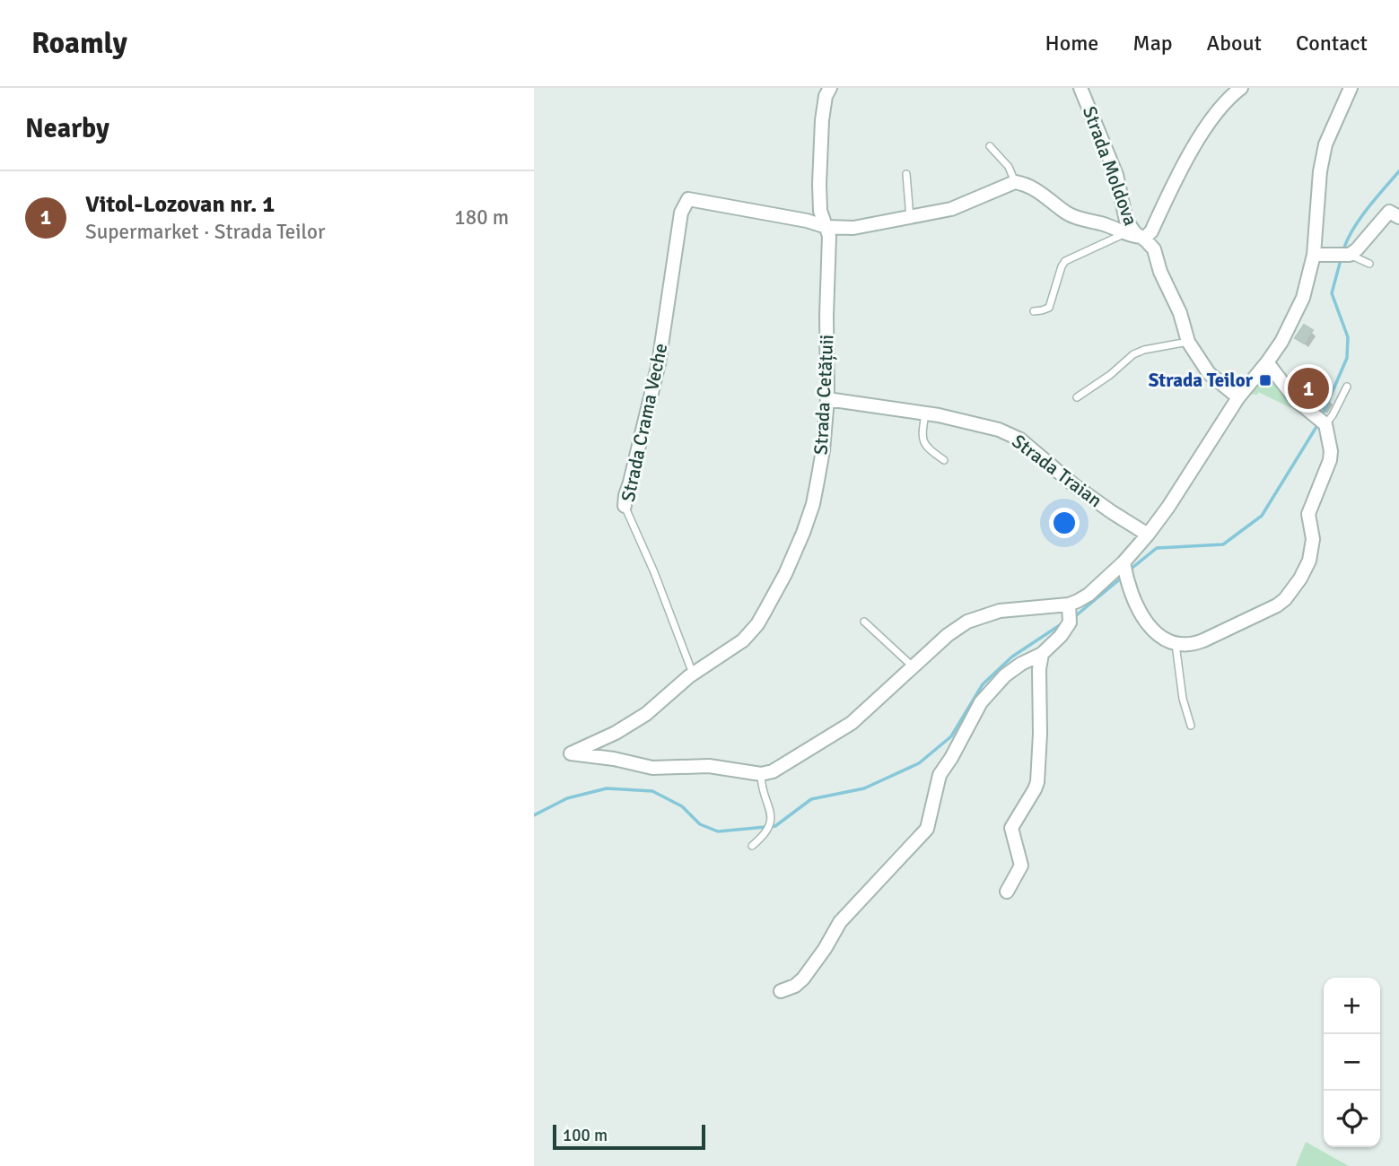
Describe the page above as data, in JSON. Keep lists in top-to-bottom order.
{
  "streets": {
    "street": [
      "Strada Moldova",
      "Strada Cetățuii",
      "Strada Crama Veche",
      "Strada Traian"
    ]
  },
  "crossings": [
    ["Strada Cetățuii", "Strada Crama Veche"],
    ["Strada Cetățuii", "Strada Traian"]
  ],
  "places": {
    "transit": ["Strada Teilor"]
  },
  "scale_bar": "100 m",
  "page": {
    "header": "Roamly",
    "nav": [
      "Home",
      "Map",
      "About",
      "Contact"
    ],
    "heading": "Nearby",
    "list": [
      {
        "mark": "1",
        "name": "Vitol-Lozovan nr. 1",
        "note": "Supermarket · Strada Teilor",
        "value": "180 m"
      }
    ],
    "pins": "1",
    "map_buttons": ["+", "−"],
    "scale": "100 m"
  }
}
